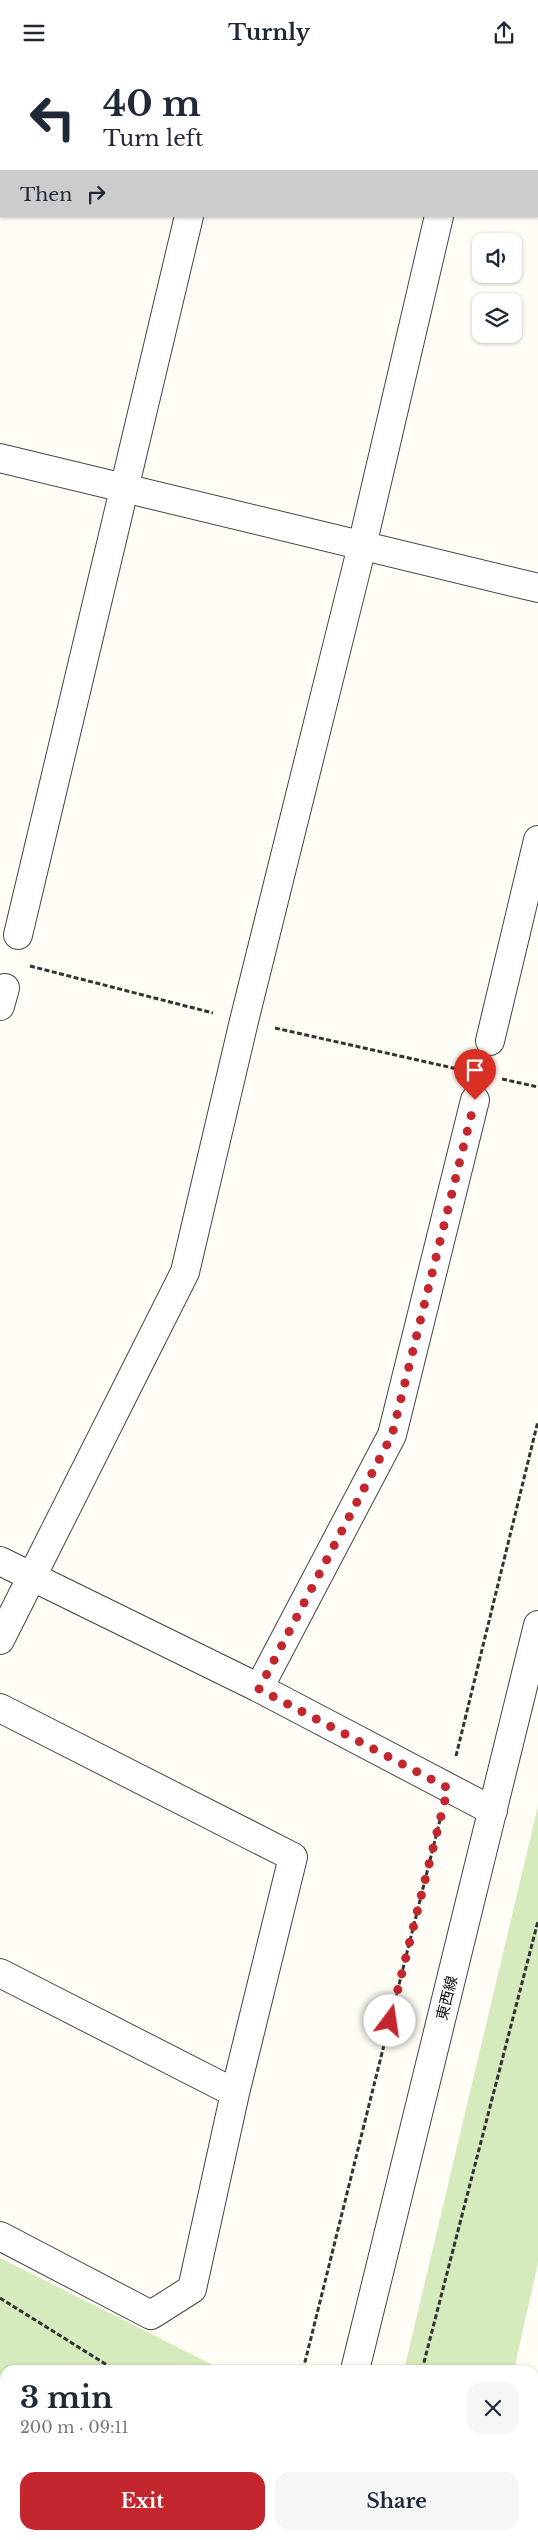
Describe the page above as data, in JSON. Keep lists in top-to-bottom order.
{
  "streets": {
    "street": ["東西線"]
  },
  "page": {
    "header": "Turnly",
    "turn": ["40 m", "Turn left"],
    "then": "Then",
    "heading": ["3 min", "200 m · 09:11"],
    "buttons": ["Exit", "Share"]
  }
}
